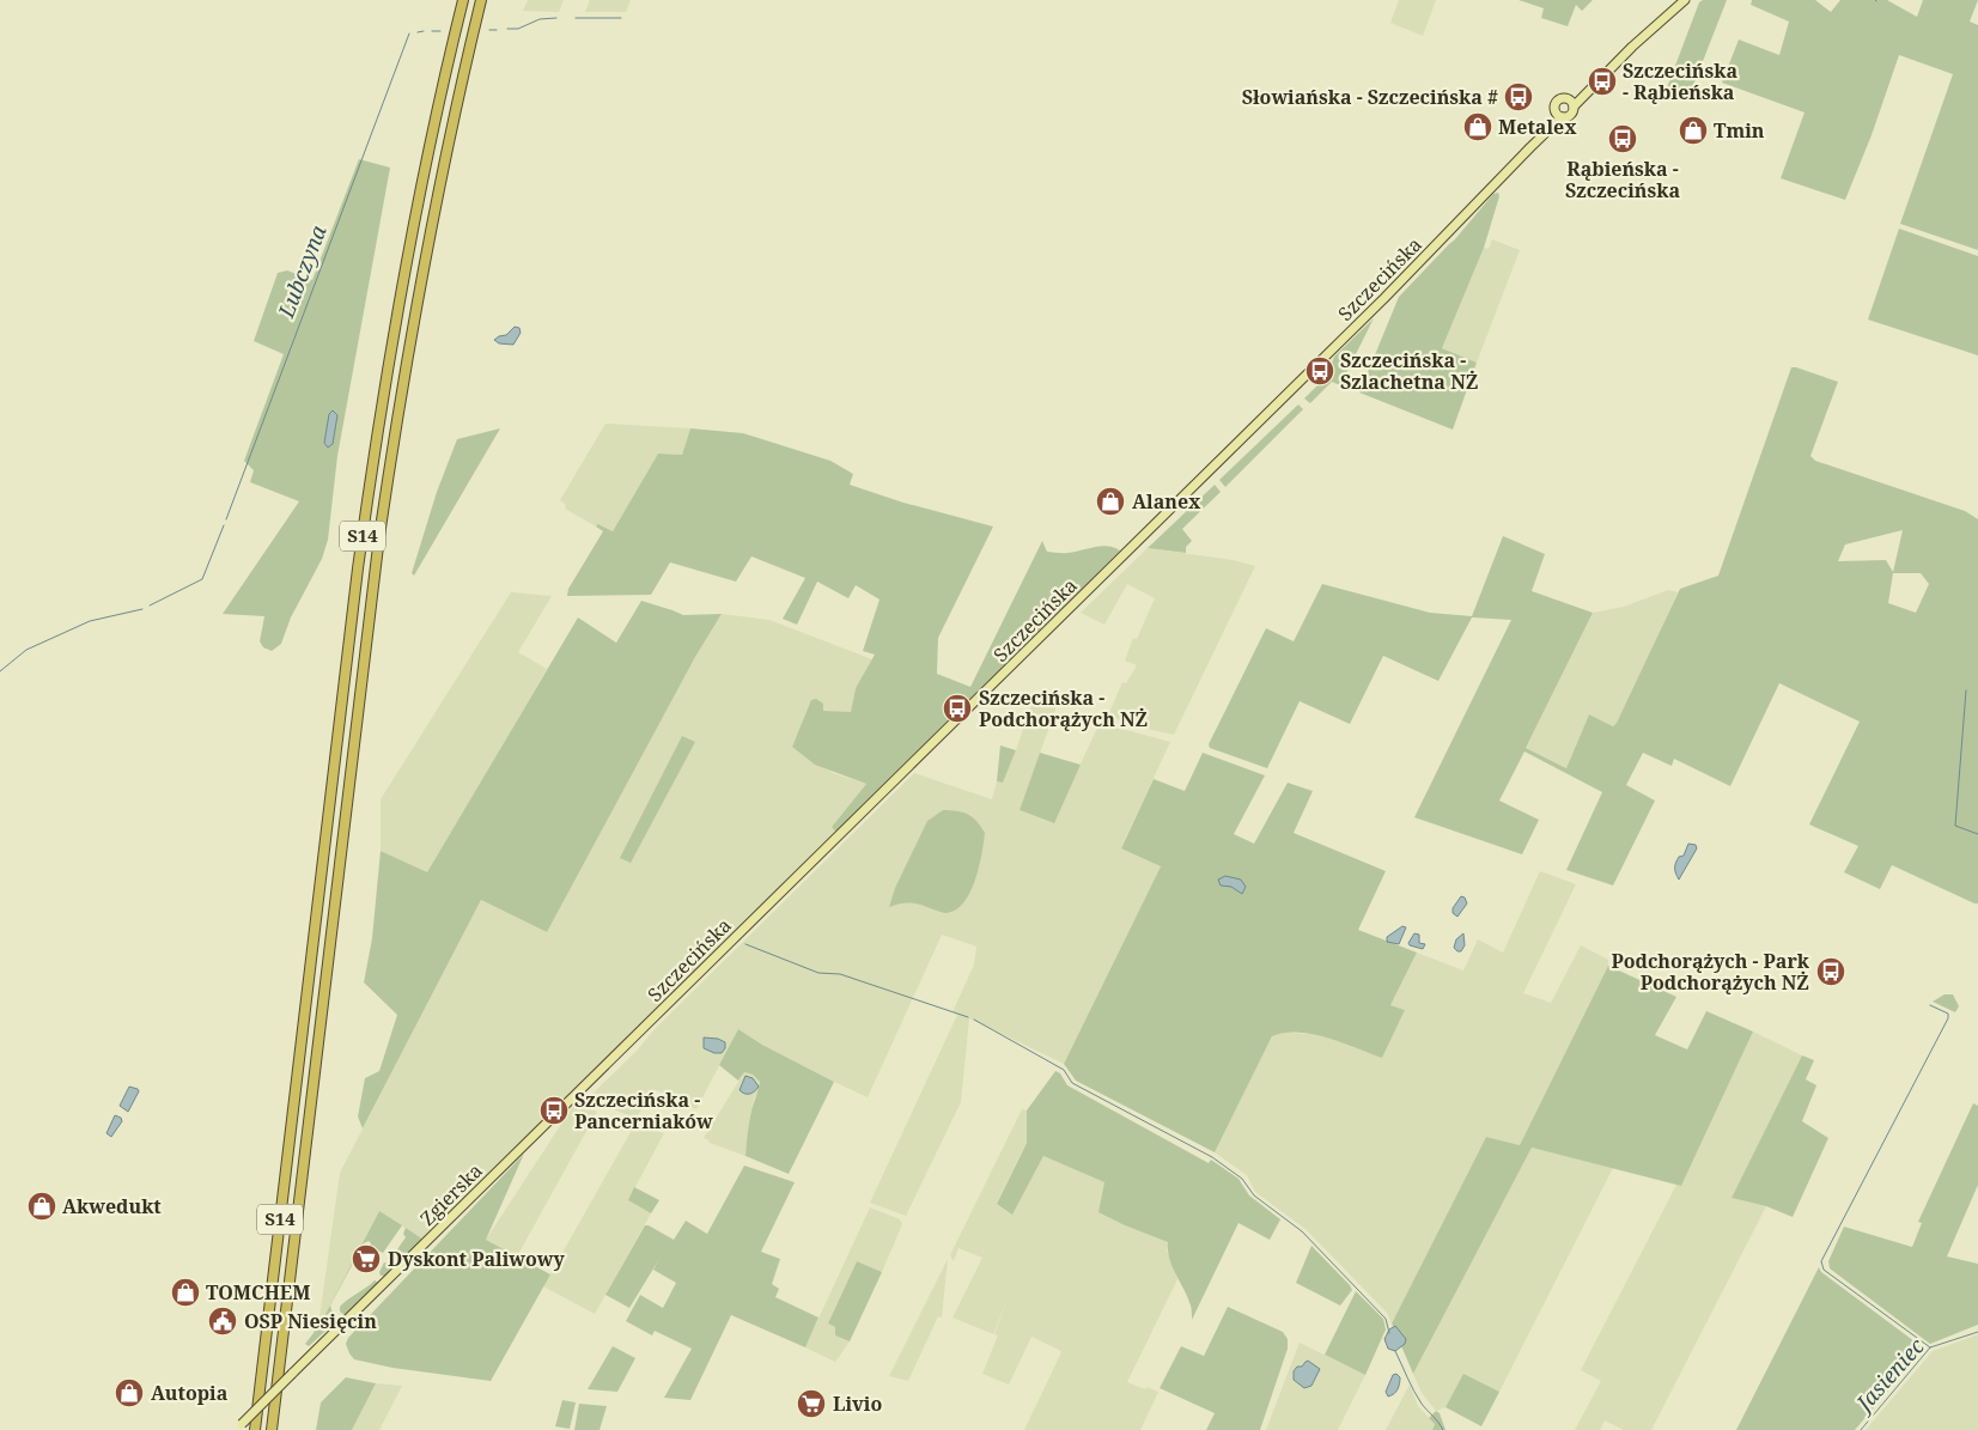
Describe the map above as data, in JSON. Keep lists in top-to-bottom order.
{
  "streets": {
    "highway": ["S14"],
    "main road": ["Szczecińska", "Zgierska"]
  },
  "crossings": [
    ["Szczecińska", "Zgierska"]
  ],
  "water": ["Lubczyna", "Jasieniec"],
  "places": {
    "bus stop": [
      "Szczecińska - Rąbieńska",
      "Słowiańska - Szczecińska #",
      "Rąbieńska - Szczecińska",
      "Szczecińska - Szlachetna NŻ",
      "Szczecińska - Podchorążych NŻ",
      "Podchorążych - Park Podchorążych NŻ",
      "Szczecińska - Pancerniaków"
    ],
    "shop": [
      "Metalex",
      "Tmin",
      "Alanex",
      "Akwedukt",
      "TOMCHEM",
      "Autopia"
    ],
    "supermarket": ["Dyskont Paliwowy", "Livio"],
    "public building": ["OSP Niesięcin"]
  }
}
